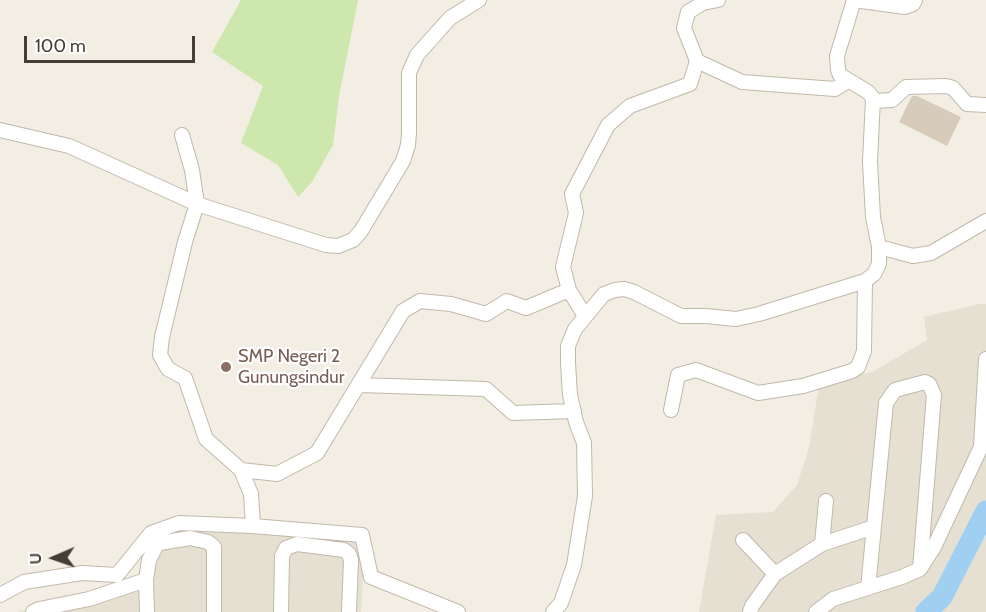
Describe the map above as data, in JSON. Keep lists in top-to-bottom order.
{
  "places": ["SMP Negeri 2 Gunungsindur"],
  "scale_bar": "100 m",
  "north": "left"
}
